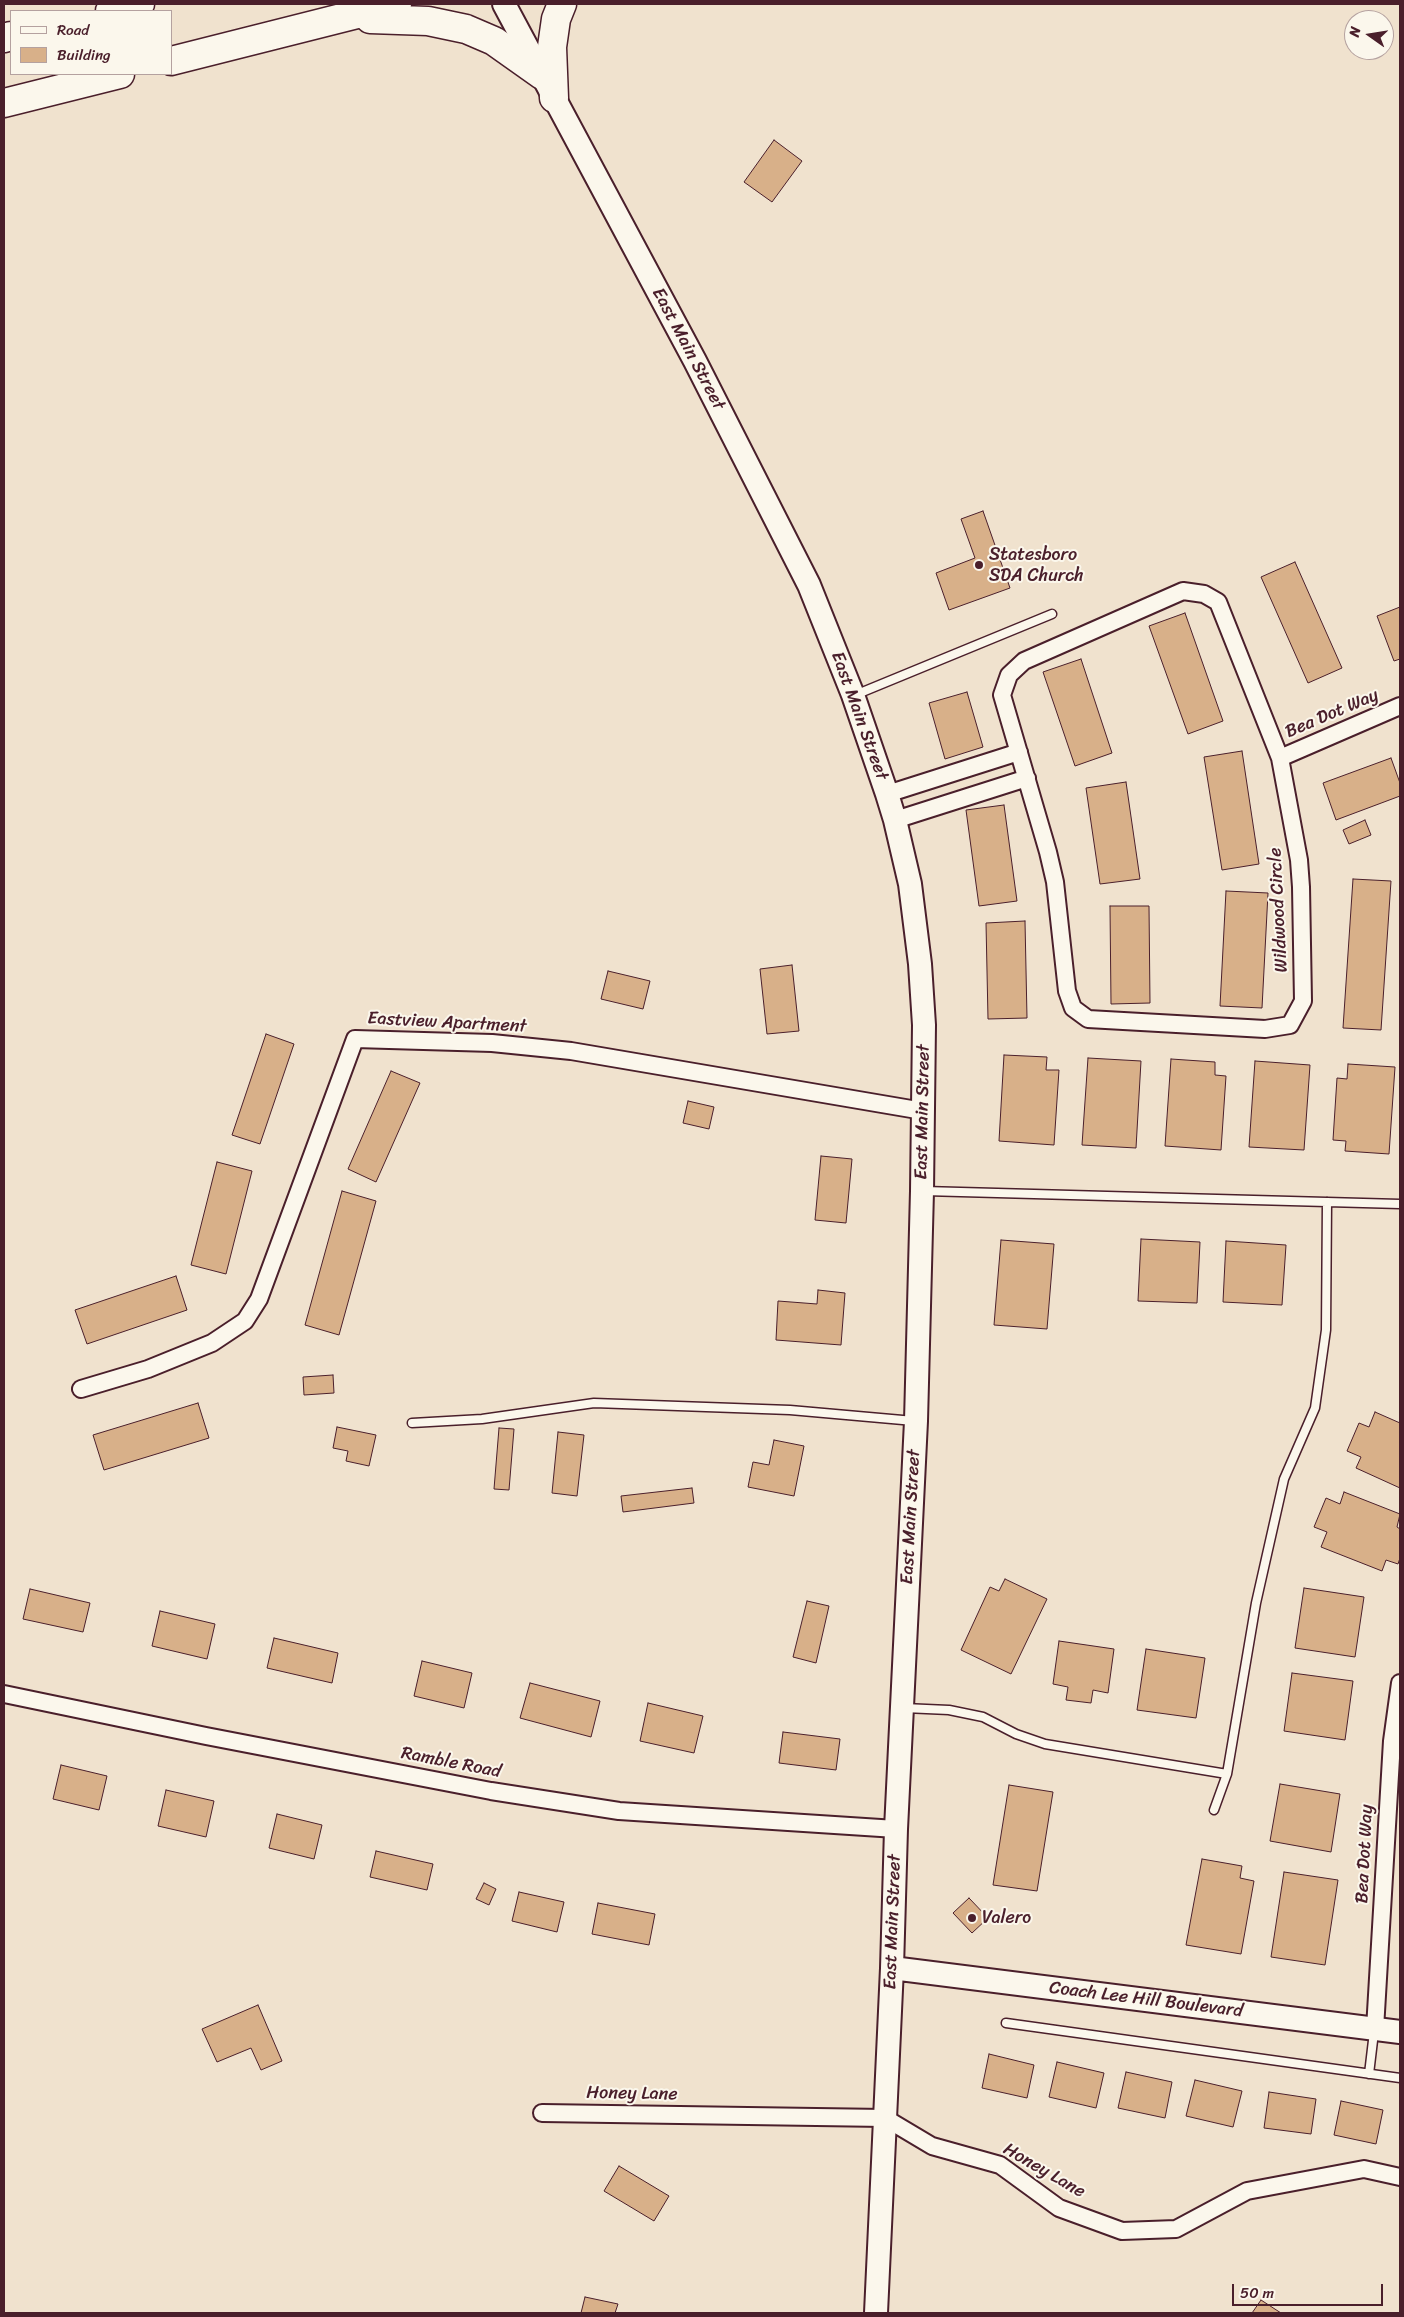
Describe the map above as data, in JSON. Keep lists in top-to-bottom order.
{
  "streets": {
    "main road": ["East Main Street", "Coach Lee Hill Boulevard"],
    "street": [
      "Bea Dot Way",
      "Wildwood Circle",
      "Eastview Apartment",
      "Ramble Road",
      "Honey Lane"
    ]
  },
  "crossings": [
    ["East Main Street", "Eastview Apartment"],
    ["East Main Street", "Ramble Road"],
    ["East Main Street", "Coach Lee Hill Boulevard"],
    ["East Main Street", "Honey Lane"],
    ["Bea Dot Way", "Wildwood Circle"],
    ["Bea Dot Way", "Coach Lee Hill Boulevard"]
  ],
  "places": ["Statesboro SDA Church", "Valero"],
  "legend": ["Road", "Building"],
  "scale_bar": "50 m",
  "north": "left"
}
